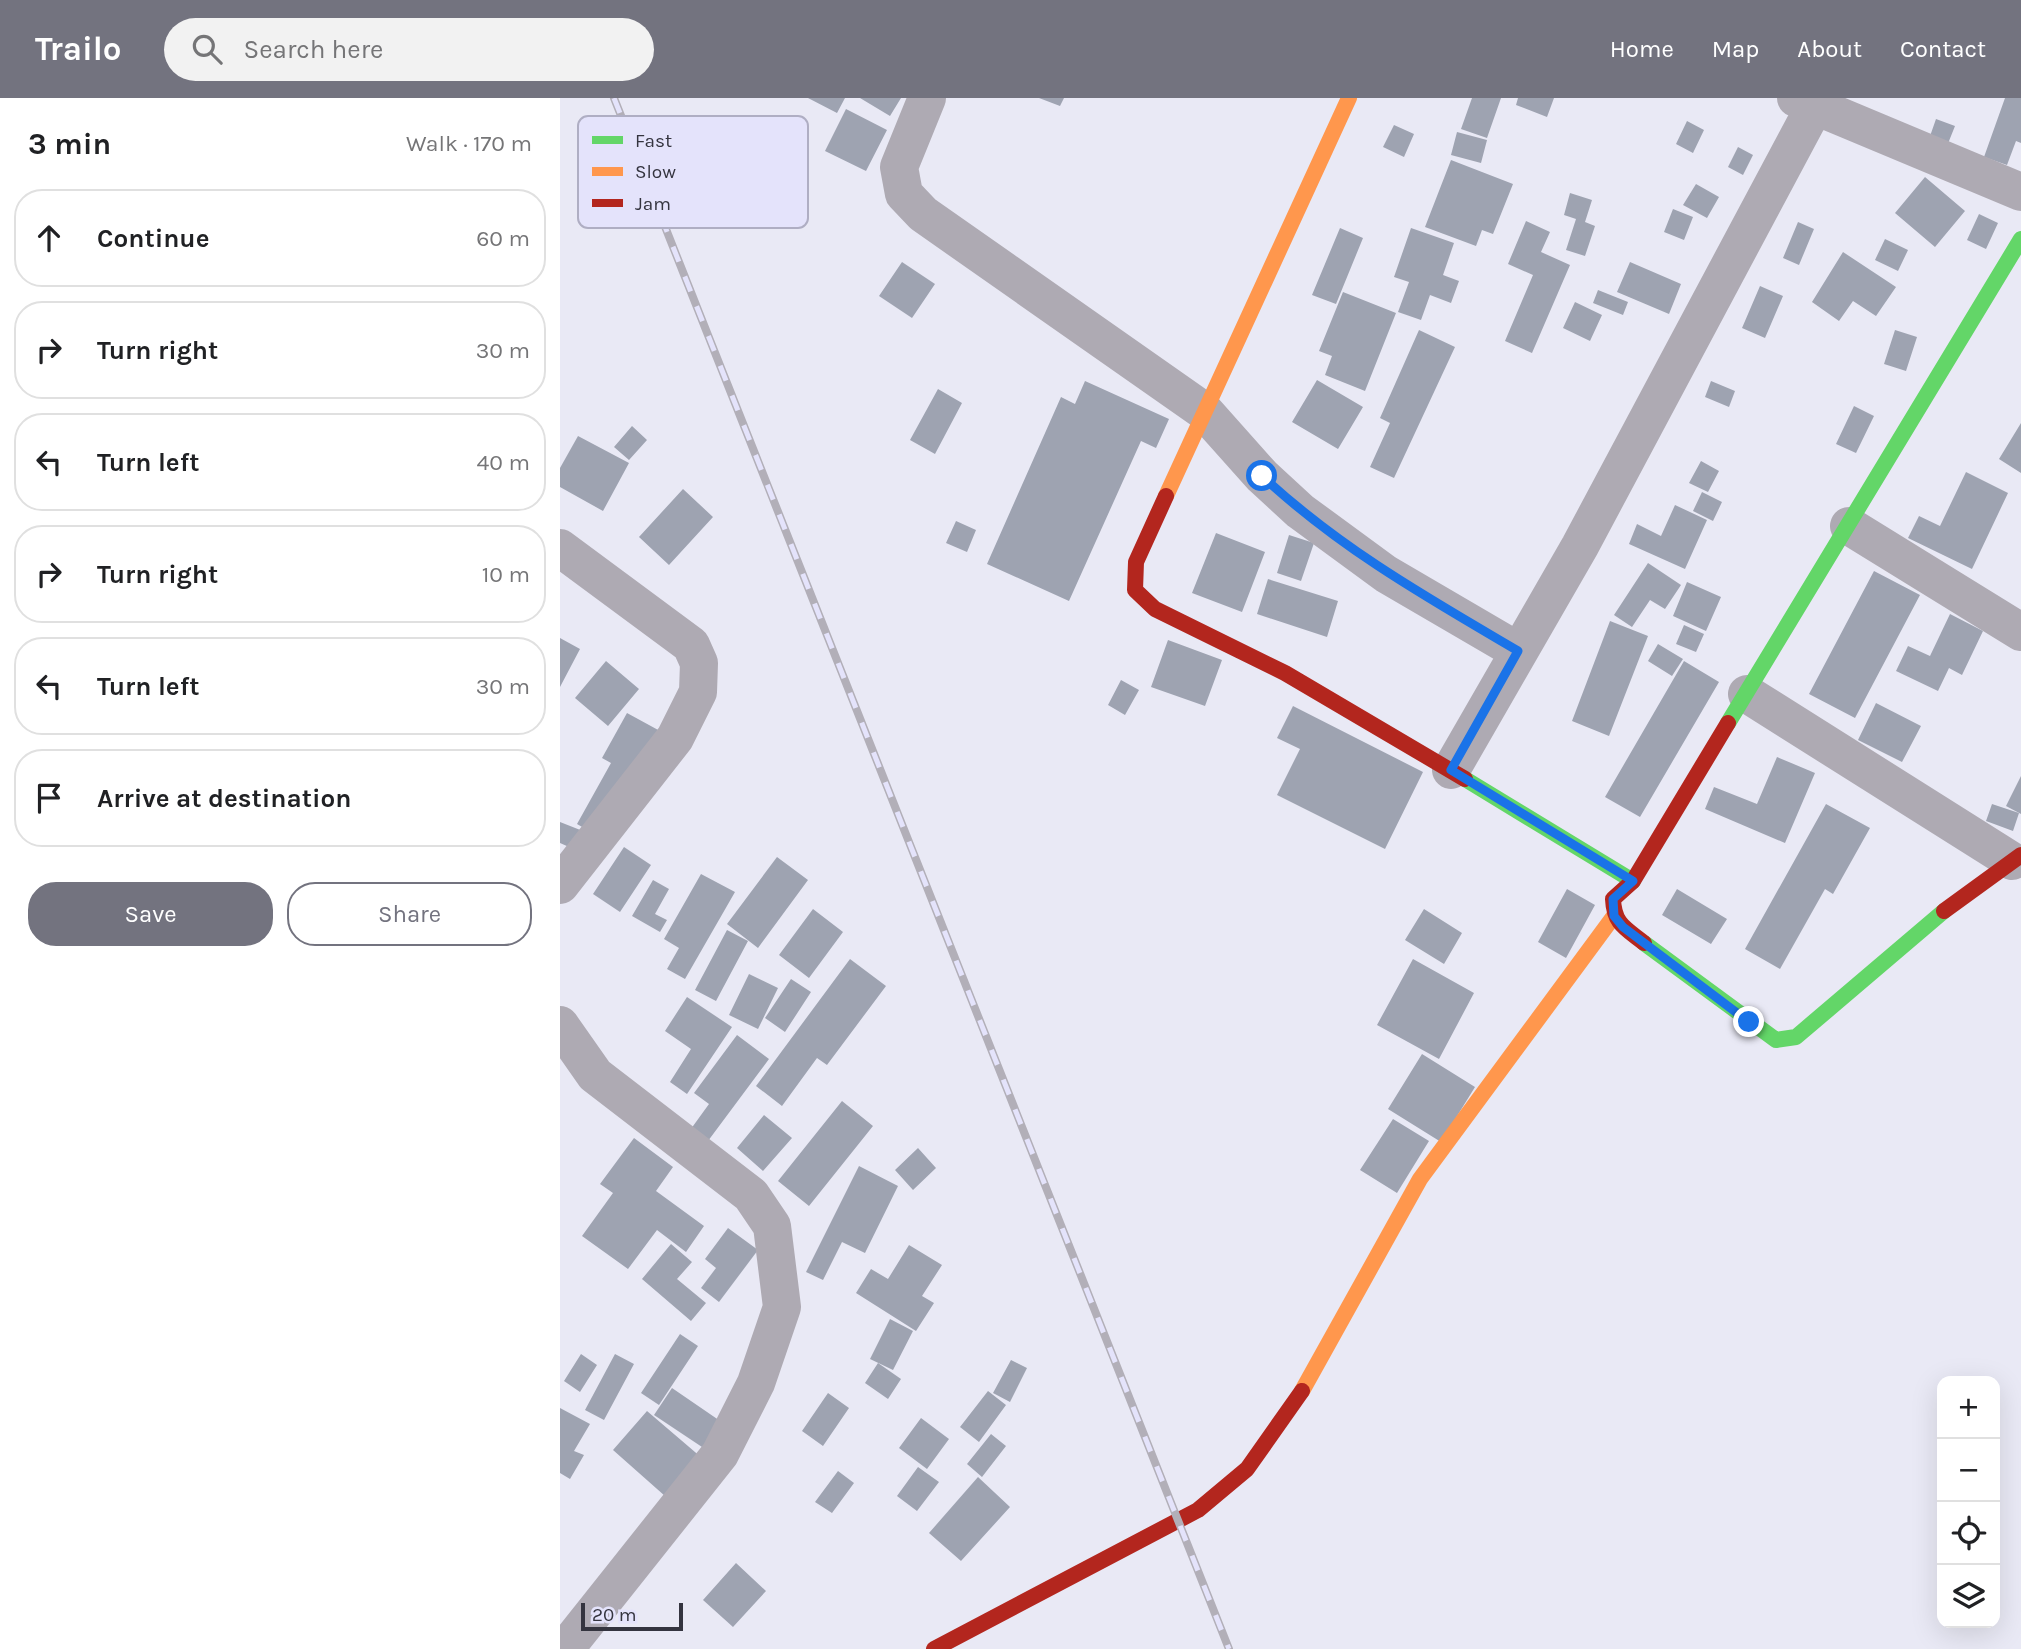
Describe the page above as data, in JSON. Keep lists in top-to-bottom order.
{
  "legend": ["Fast", "Slow", "Jam"],
  "scale_bar": "20 m",
  "page": {
    "header": "Trailo",
    "search": "Search here",
    "nav": [
      "Home",
      "Map",
      "About",
      "Contact"
    ],
    "heading": ["3 min", "Walk · 170 m"],
    "list": [
      ["Continue", "60 m"],
      ["Turn right", "30 m"],
      ["Turn left", "40 m"],
      ["Turn right", "10 m"],
      ["Turn left", "30 m"],
      "Arrive at destination"
    ],
    "buttons": ["Save", "Share"],
    "map_buttons": ["+", "−"],
    "scale": "20 m"
  }
}
